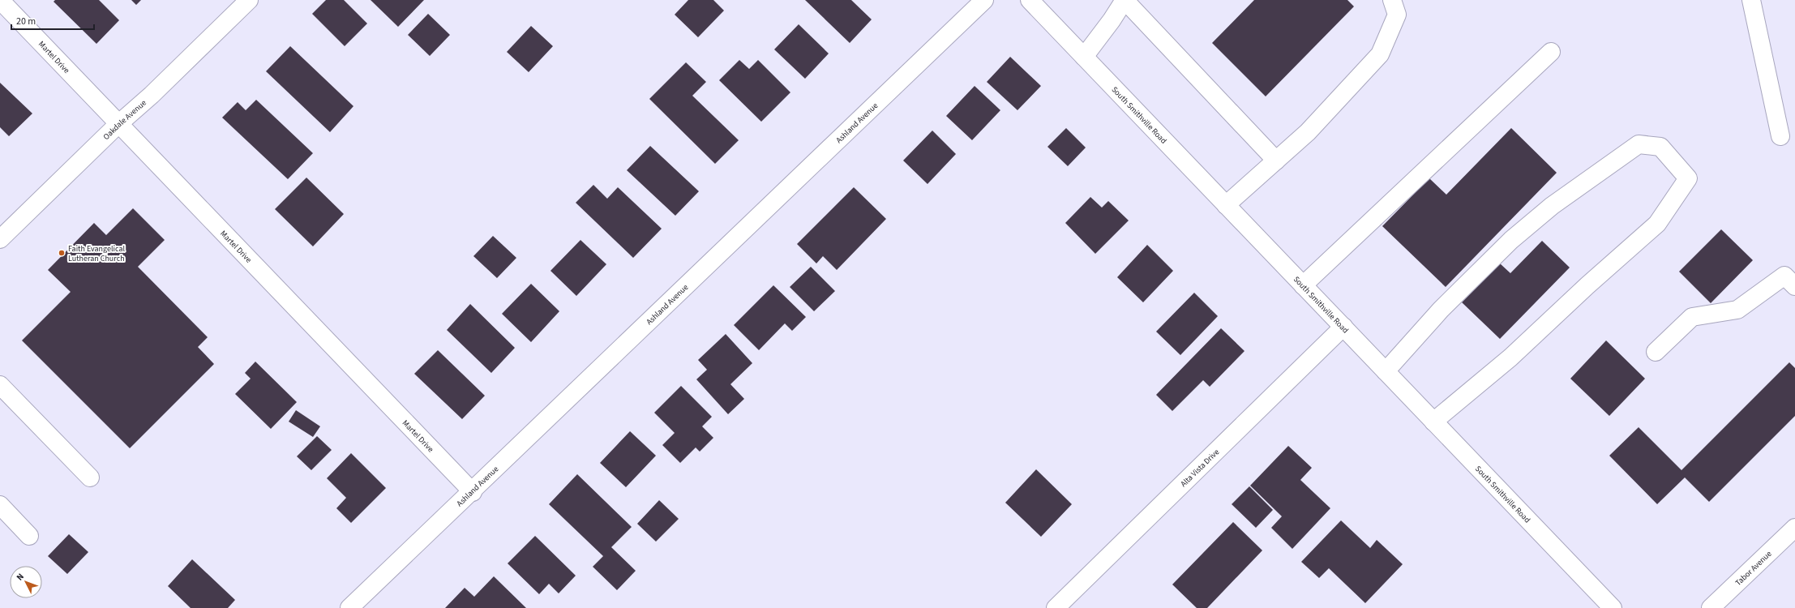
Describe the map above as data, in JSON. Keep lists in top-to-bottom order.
{
  "streets": {
    "street": [
      "Martel Drive",
      "South Smithville Road",
      "Oakdale Avenue",
      "Ashland Avenue",
      "Alta Vista Drive",
      "Tabor Avenue"
    ]
  },
  "crossings": [
    ["Martel Drive", "Oakdale Avenue"],
    ["Martel Drive", "Ashland Avenue"],
    ["South Smithville Road", "Alta Vista Drive"]
  ],
  "places": ["Faith Evangelical Lutheran Church"],
  "scale_bar": "20 m",
  "north": "top left"
}
